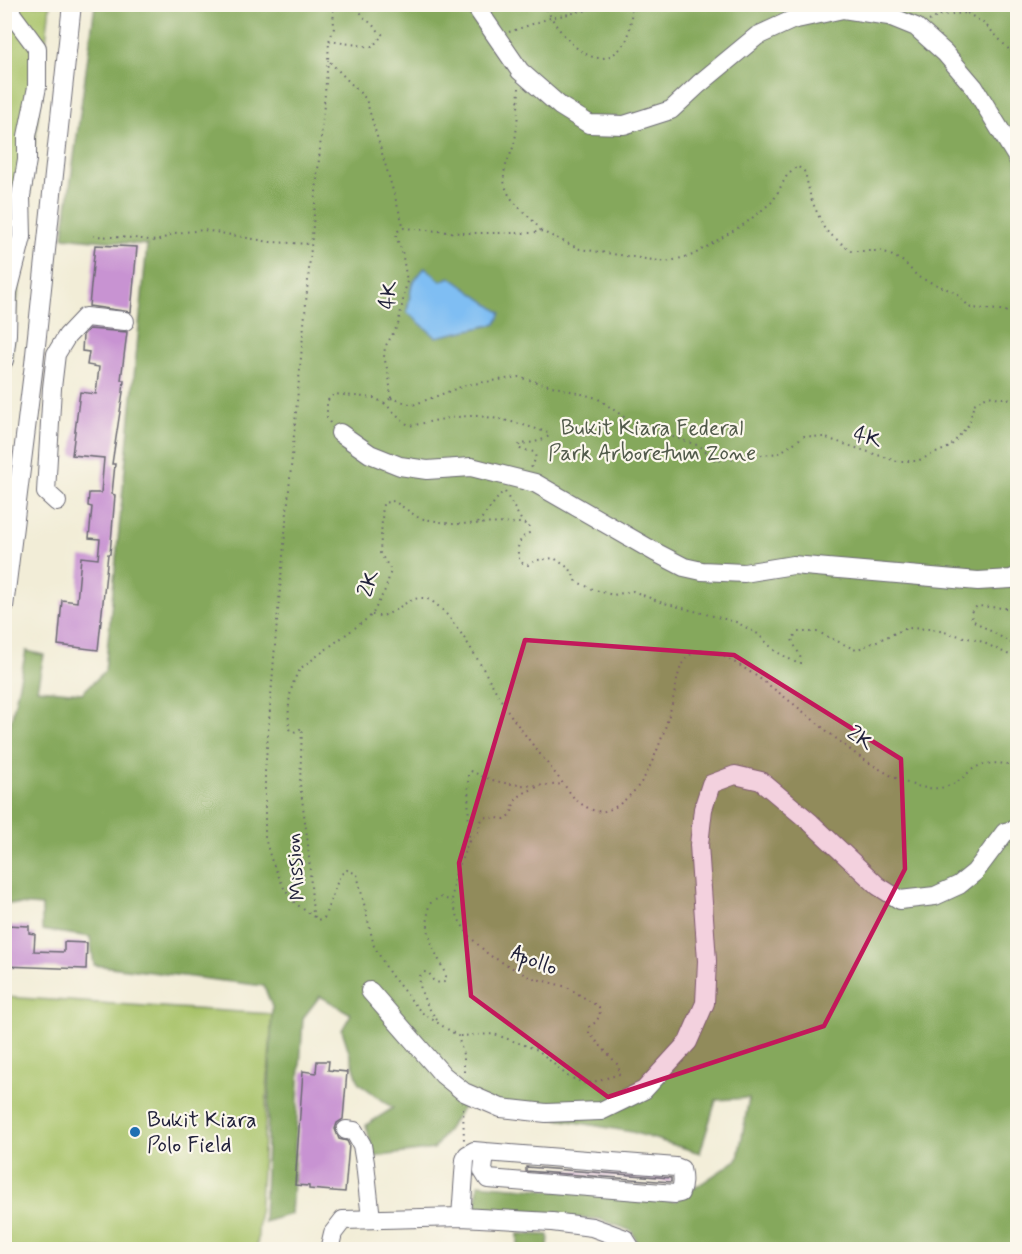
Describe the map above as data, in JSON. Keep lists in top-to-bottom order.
{
  "streets": {
    "path": [
      "4K",
      "2K",
      "Mission",
      "Apollo"
    ]
  },
  "crossings": [
    ["2K", "Mission"],
    ["Mission", "Apollo"]
  ],
  "parks": ["Bukit Kiara Federal Park Arboretum Zone"],
  "places": ["Bukit Kiara Polo Field"]
}
